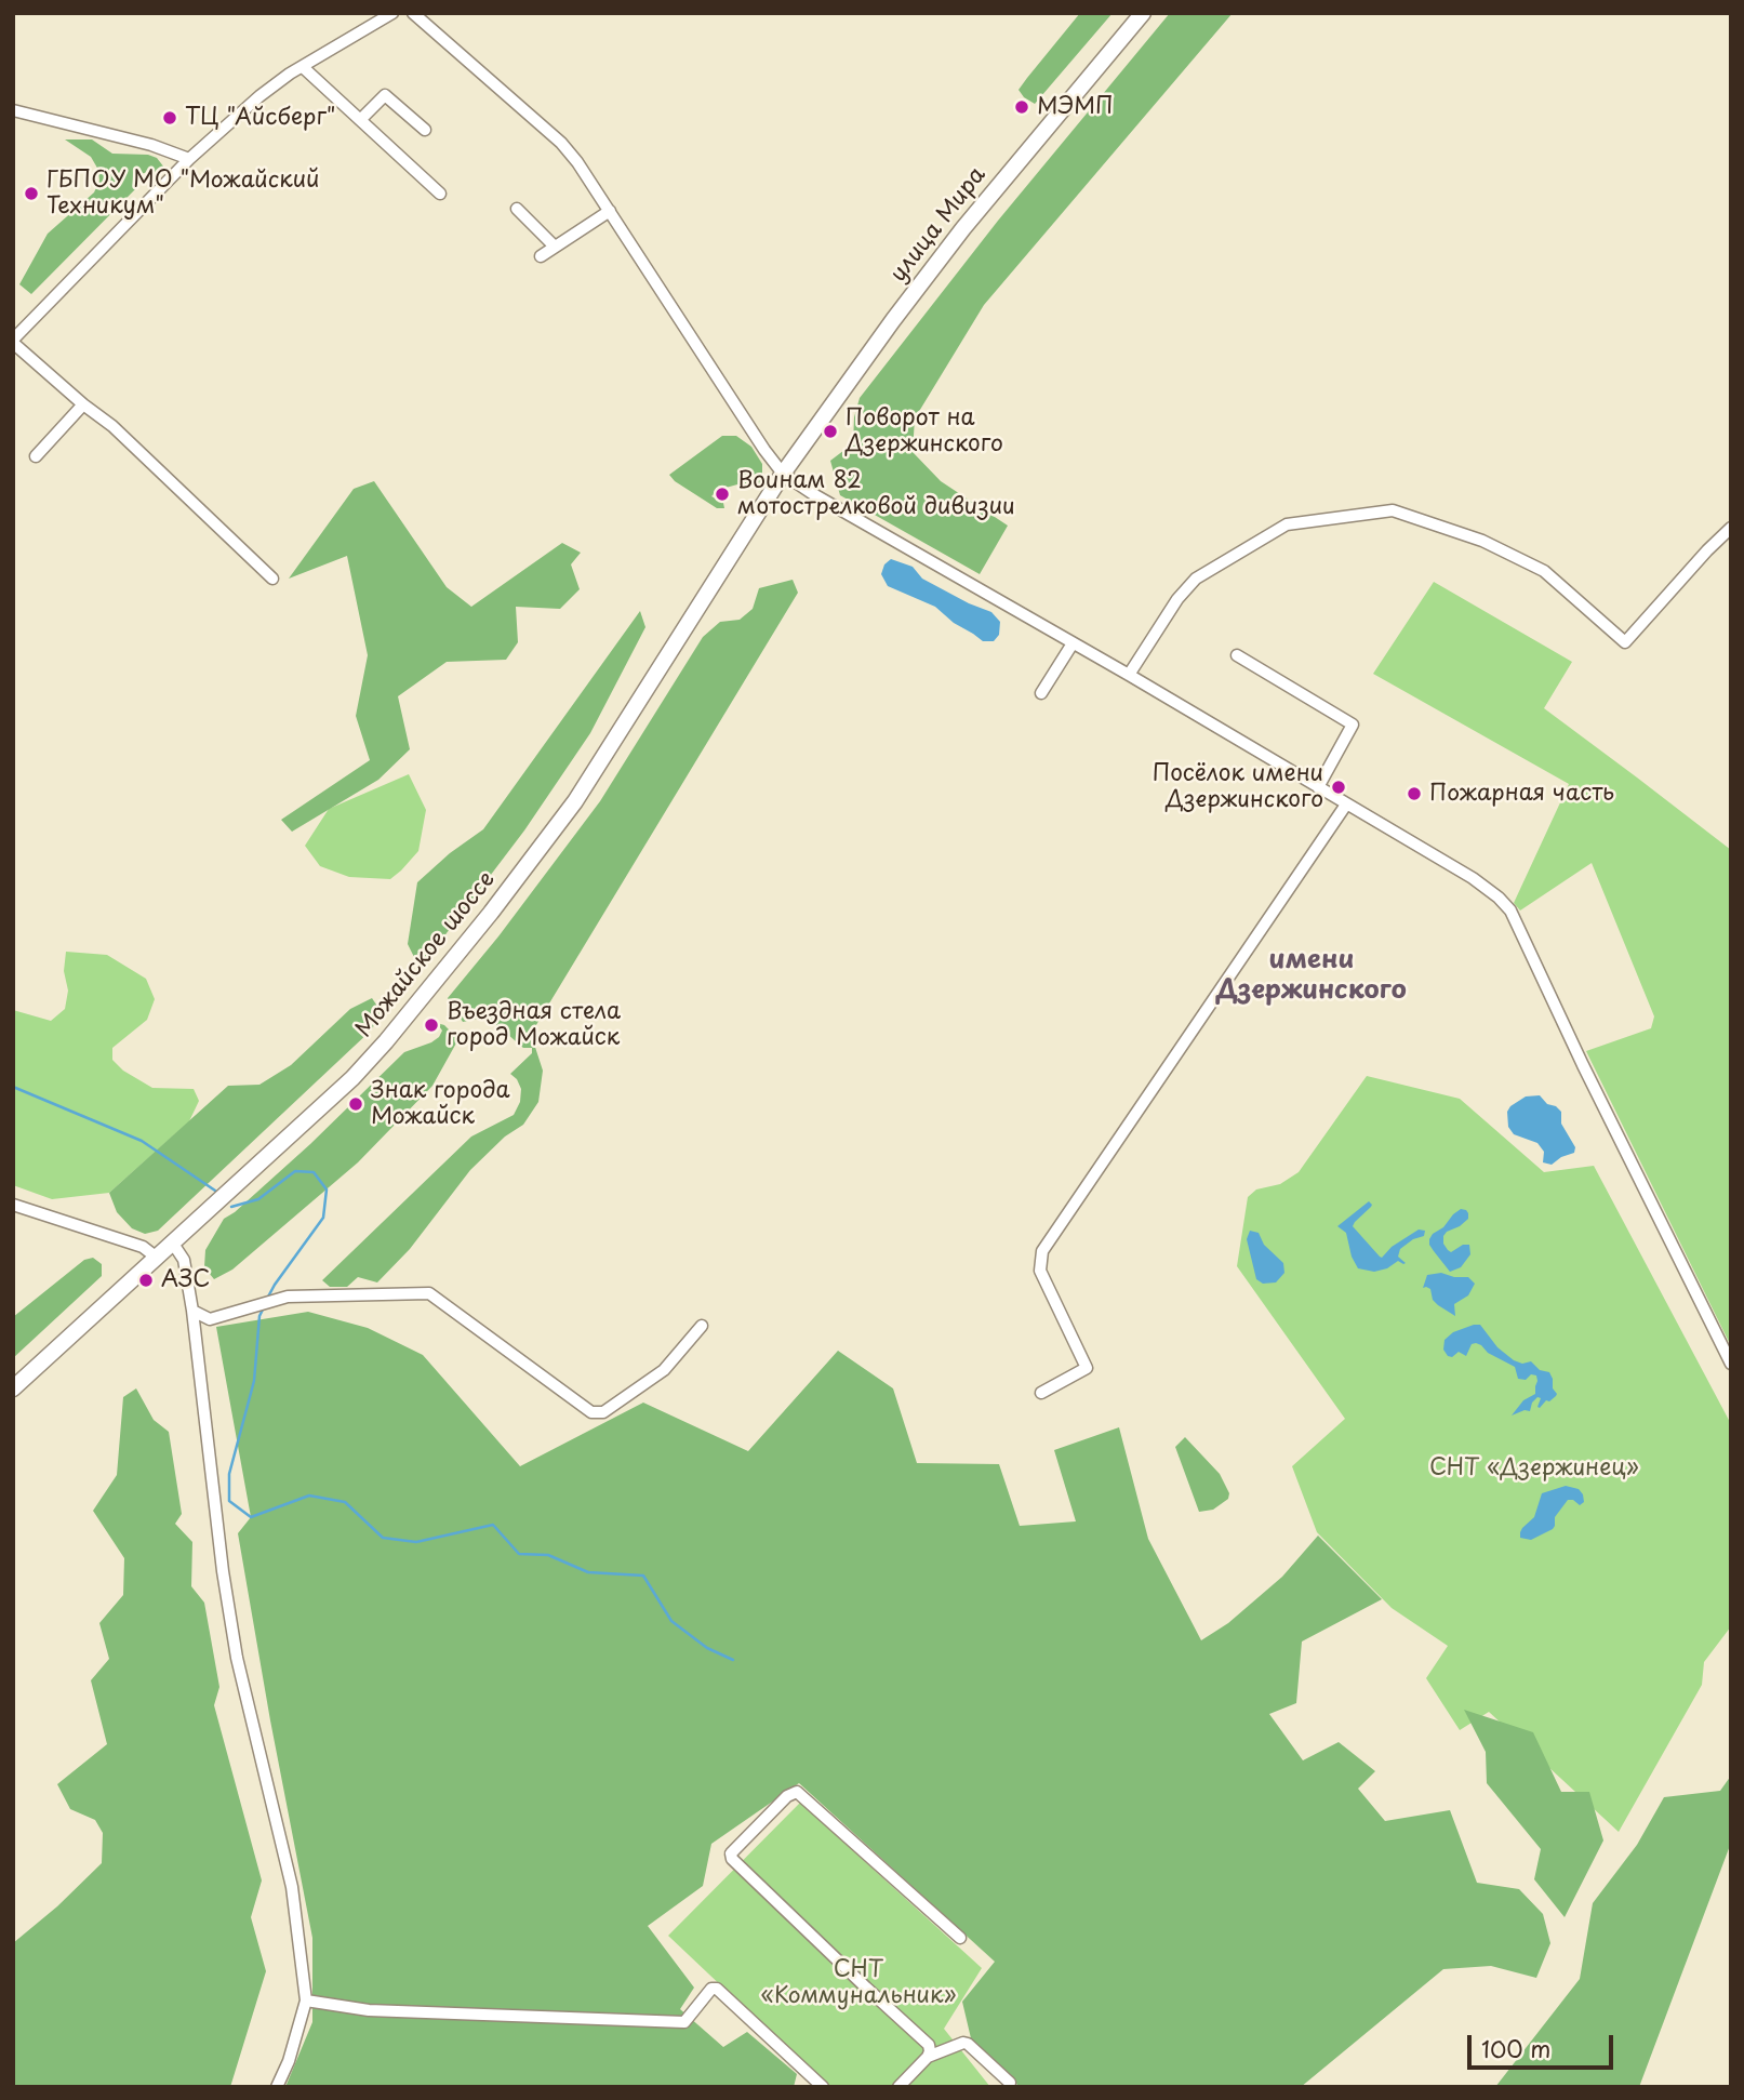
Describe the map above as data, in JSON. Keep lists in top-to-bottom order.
{
  "streets": {
    "main road": ["улица Мира", "Можайское шоссе"]
  },
  "crossings": [
    ["улица Мира", "Можайское шоссе"]
  ],
  "districts": ["имени Дзержинского"],
  "parks": ["СНТ «Дзержинец»", "СНТ «Коммунальник»"],
  "places": [
    "МЭМП",
    "ТЦ \"Айсберг\"",
    "ГБПОУ МО \"Можайский Техникум\"",
    "Поворот на Дзержинского",
    "Воинам 82 мотострелковой дивизии",
    "Посёлок имени Дзержинского",
    "Пожарная часть",
    "Въездная стела город Можайск",
    "Знак города Можайск",
    "АЗС"
  ],
  "scale_bar": "100 m"
}
